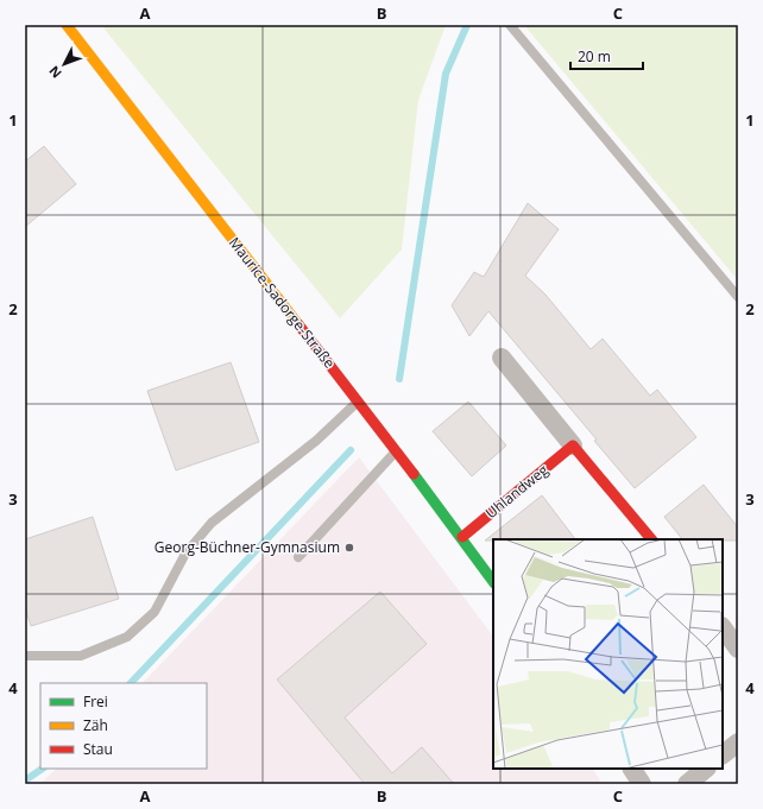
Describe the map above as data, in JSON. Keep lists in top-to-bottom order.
{
  "streets": {
    "street": ["Maurice-Sadorge-Straße", "Uhlandweg"]
  },
  "crossings": [
    ["Maurice-Sadorge-Straße", "Uhlandweg"]
  ],
  "places": ["Georg-Büchner-Gymnasium"],
  "legend": ["Frei", "Zäh", "Stau"],
  "scale_bar": "20 m",
  "north": "bottom left",
  "grid": {
    "columns": ["A", "B", "C"],
    "rows": [
      "1",
      "2",
      "3",
      "4"
    ]
  }
}
